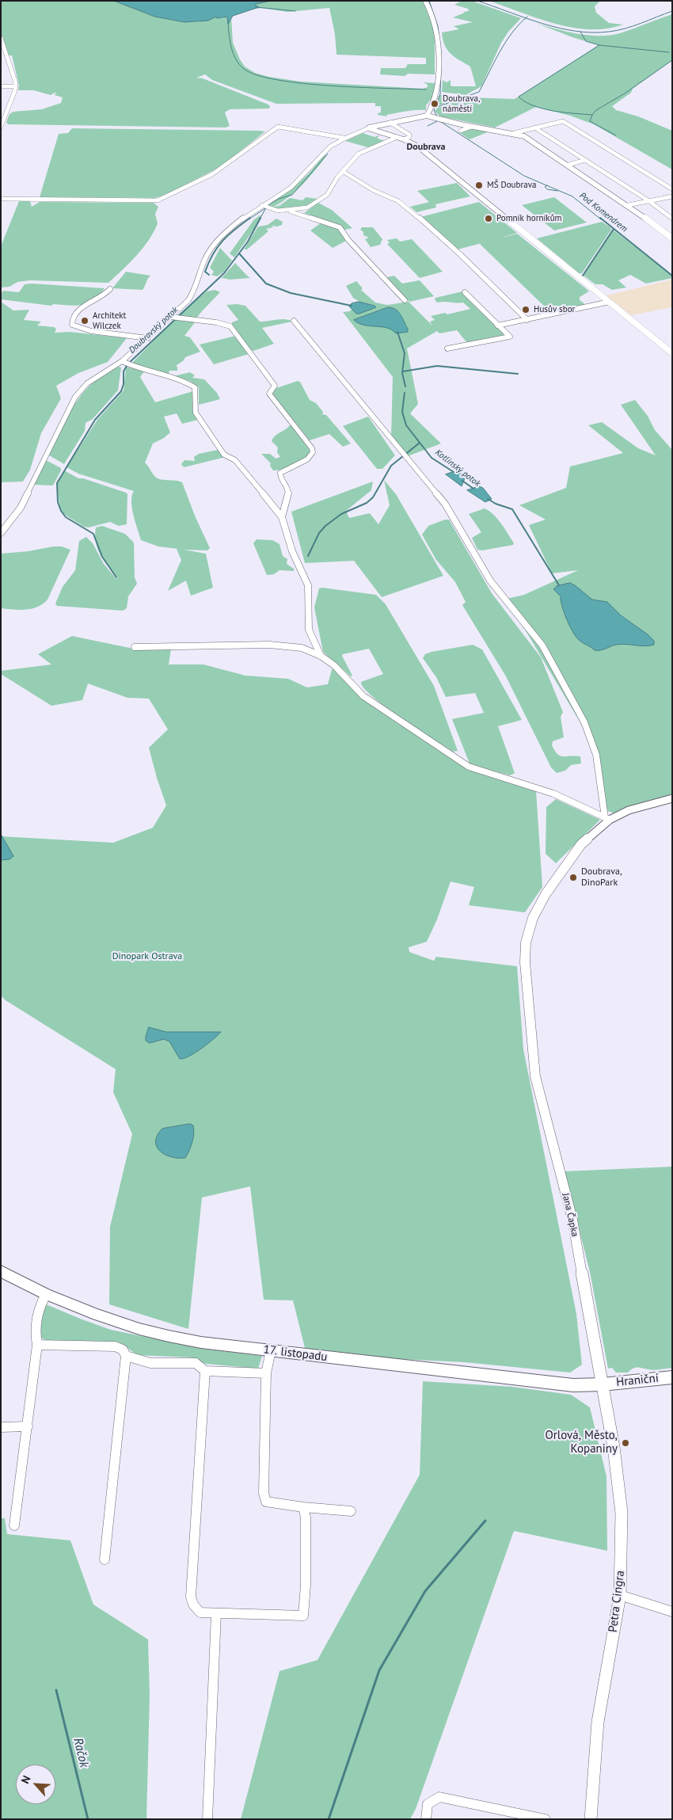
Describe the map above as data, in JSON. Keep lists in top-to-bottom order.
{
  "streets": {
    "main road": ["17. listopadu", "Hraniční"],
    "street": ["Jana Čapka", "Petra Cingra"]
  },
  "crossings": [
    ["Jana Čapka", "17. listopadu"],
    ["Jana Čapka", "Hraniční"],
    ["Jana Čapka", "Petra Cingra"],
    ["17. listopadu", "Hraniční"],
    ["17. listopadu", "Petra Cingra"],
    ["Hraniční", "Petra Cingra"]
  ],
  "districts": ["Doubrava"],
  "water": [
    "Pod Komendrem",
    "Doubravský potok",
    "Kotlinský potok",
    "Račok"
  ],
  "parks": ["Dinopark Ostrava"],
  "places": [
    "Doubrava, náměstí",
    "MŠ Doubrava",
    "Pomník horníkům",
    "Husův sbor",
    "Architekt Wilczek",
    "Doubrava, DinoPark",
    "Orlová, Město, Kopaniny"
  ],
  "north": "top left"
}
